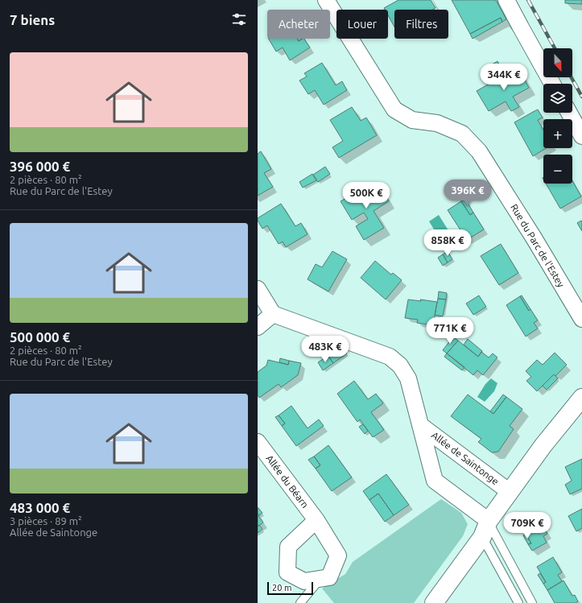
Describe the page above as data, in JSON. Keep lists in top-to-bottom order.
{
  "streets": {
    "street": ["Rue du Parc de l'Estey", "Allée de Saintonge", "Allée du Béarn"]
  },
  "scale_bar": "20 m",
  "north": "bottom",
  "page": {
    "heading": "7 biens",
    "chip": ["Acheter", "Louer", "Filtres"],
    "list": [
      {
        "name": "396 000 €",
        "note": "2 pièces · 80 m² · Rue du Parc de l'Estey"
      },
      {
        "name": "500 000 €",
        "note": "2 pièces · 80 m² · Rue du Parc de l'Estey"
      },
      {
        "name": "483 000 €",
        "note": "3 pièces · 89 m² · Allée de Saintonge"
      }
    ],
    "map_buttons": ["+", "−"],
    "price": [
      "344K €",
      "396K €",
      "500K €",
      "858K €",
      "771K €",
      "483K €",
      "709K €"
    ],
    "scale": "20 m"
  }
}
